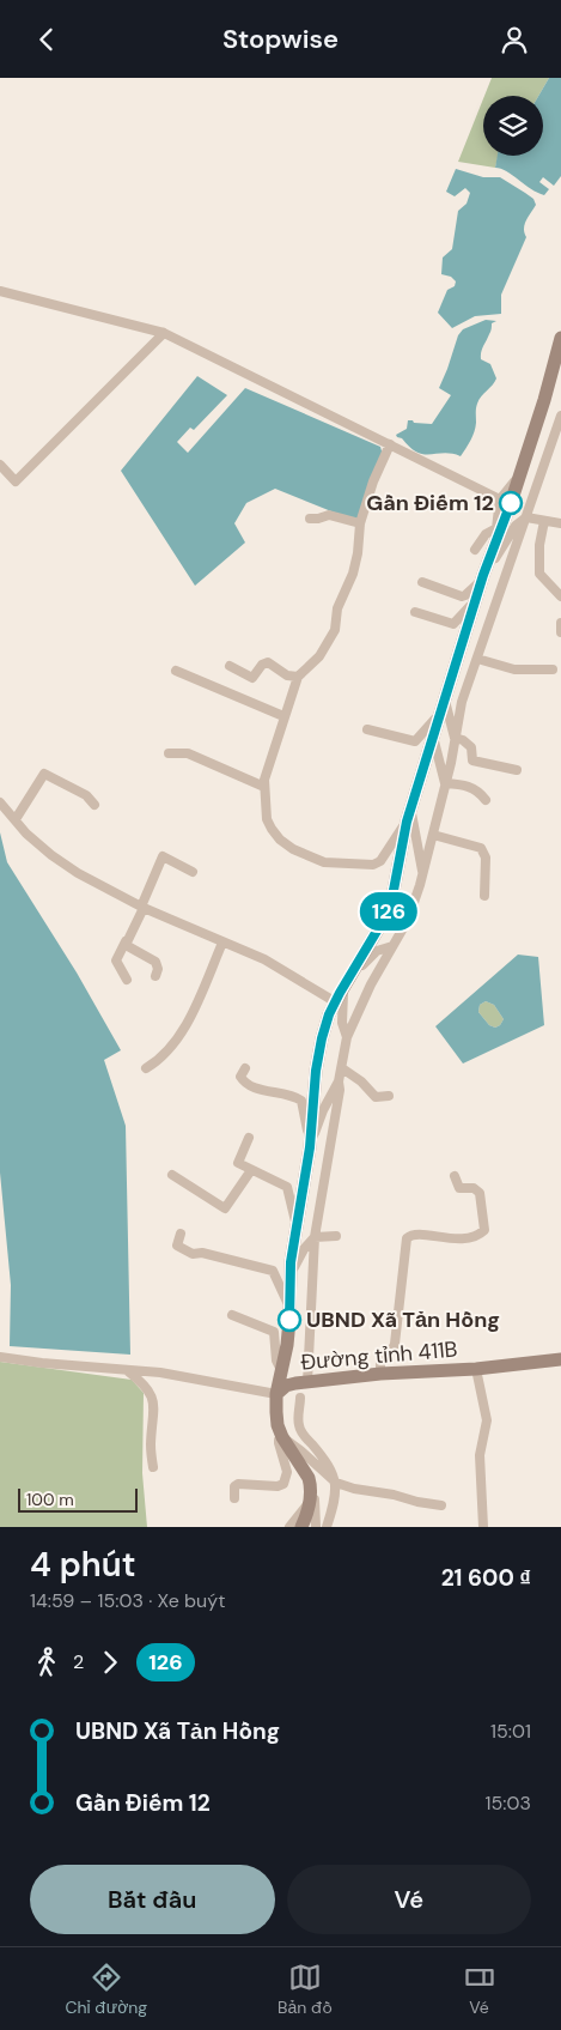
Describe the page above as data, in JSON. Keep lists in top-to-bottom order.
{
  "streets": {
    "main road": ["Đường tỉnh 411B"]
  },
  "places": ["Gần Điếm 12", "UBND Xã Tản Hồng"],
  "lines": ["bus line 126"],
  "scale_bar": "100 m",
  "page": {
    "header": "Stopwise",
    "on_map": "126",
    "scale": "100 m",
    "heading": ["4 phút", "14:59 – 15:03 · Xe buýt", "21 600 ₫"],
    "legs": ["2", "126"],
    "list": [
      {
        "name": "UBND Xã Tản Hồng",
        "value": "15:01"
      },
      {
        "name": "Gần Điếm 12",
        "value": "15:03"
      }
    ],
    "buttons": ["Bắt đầu", "Vé"],
    "tabs": ["Chỉ đường", "Bản đồ", "Vé"]
  }
}
